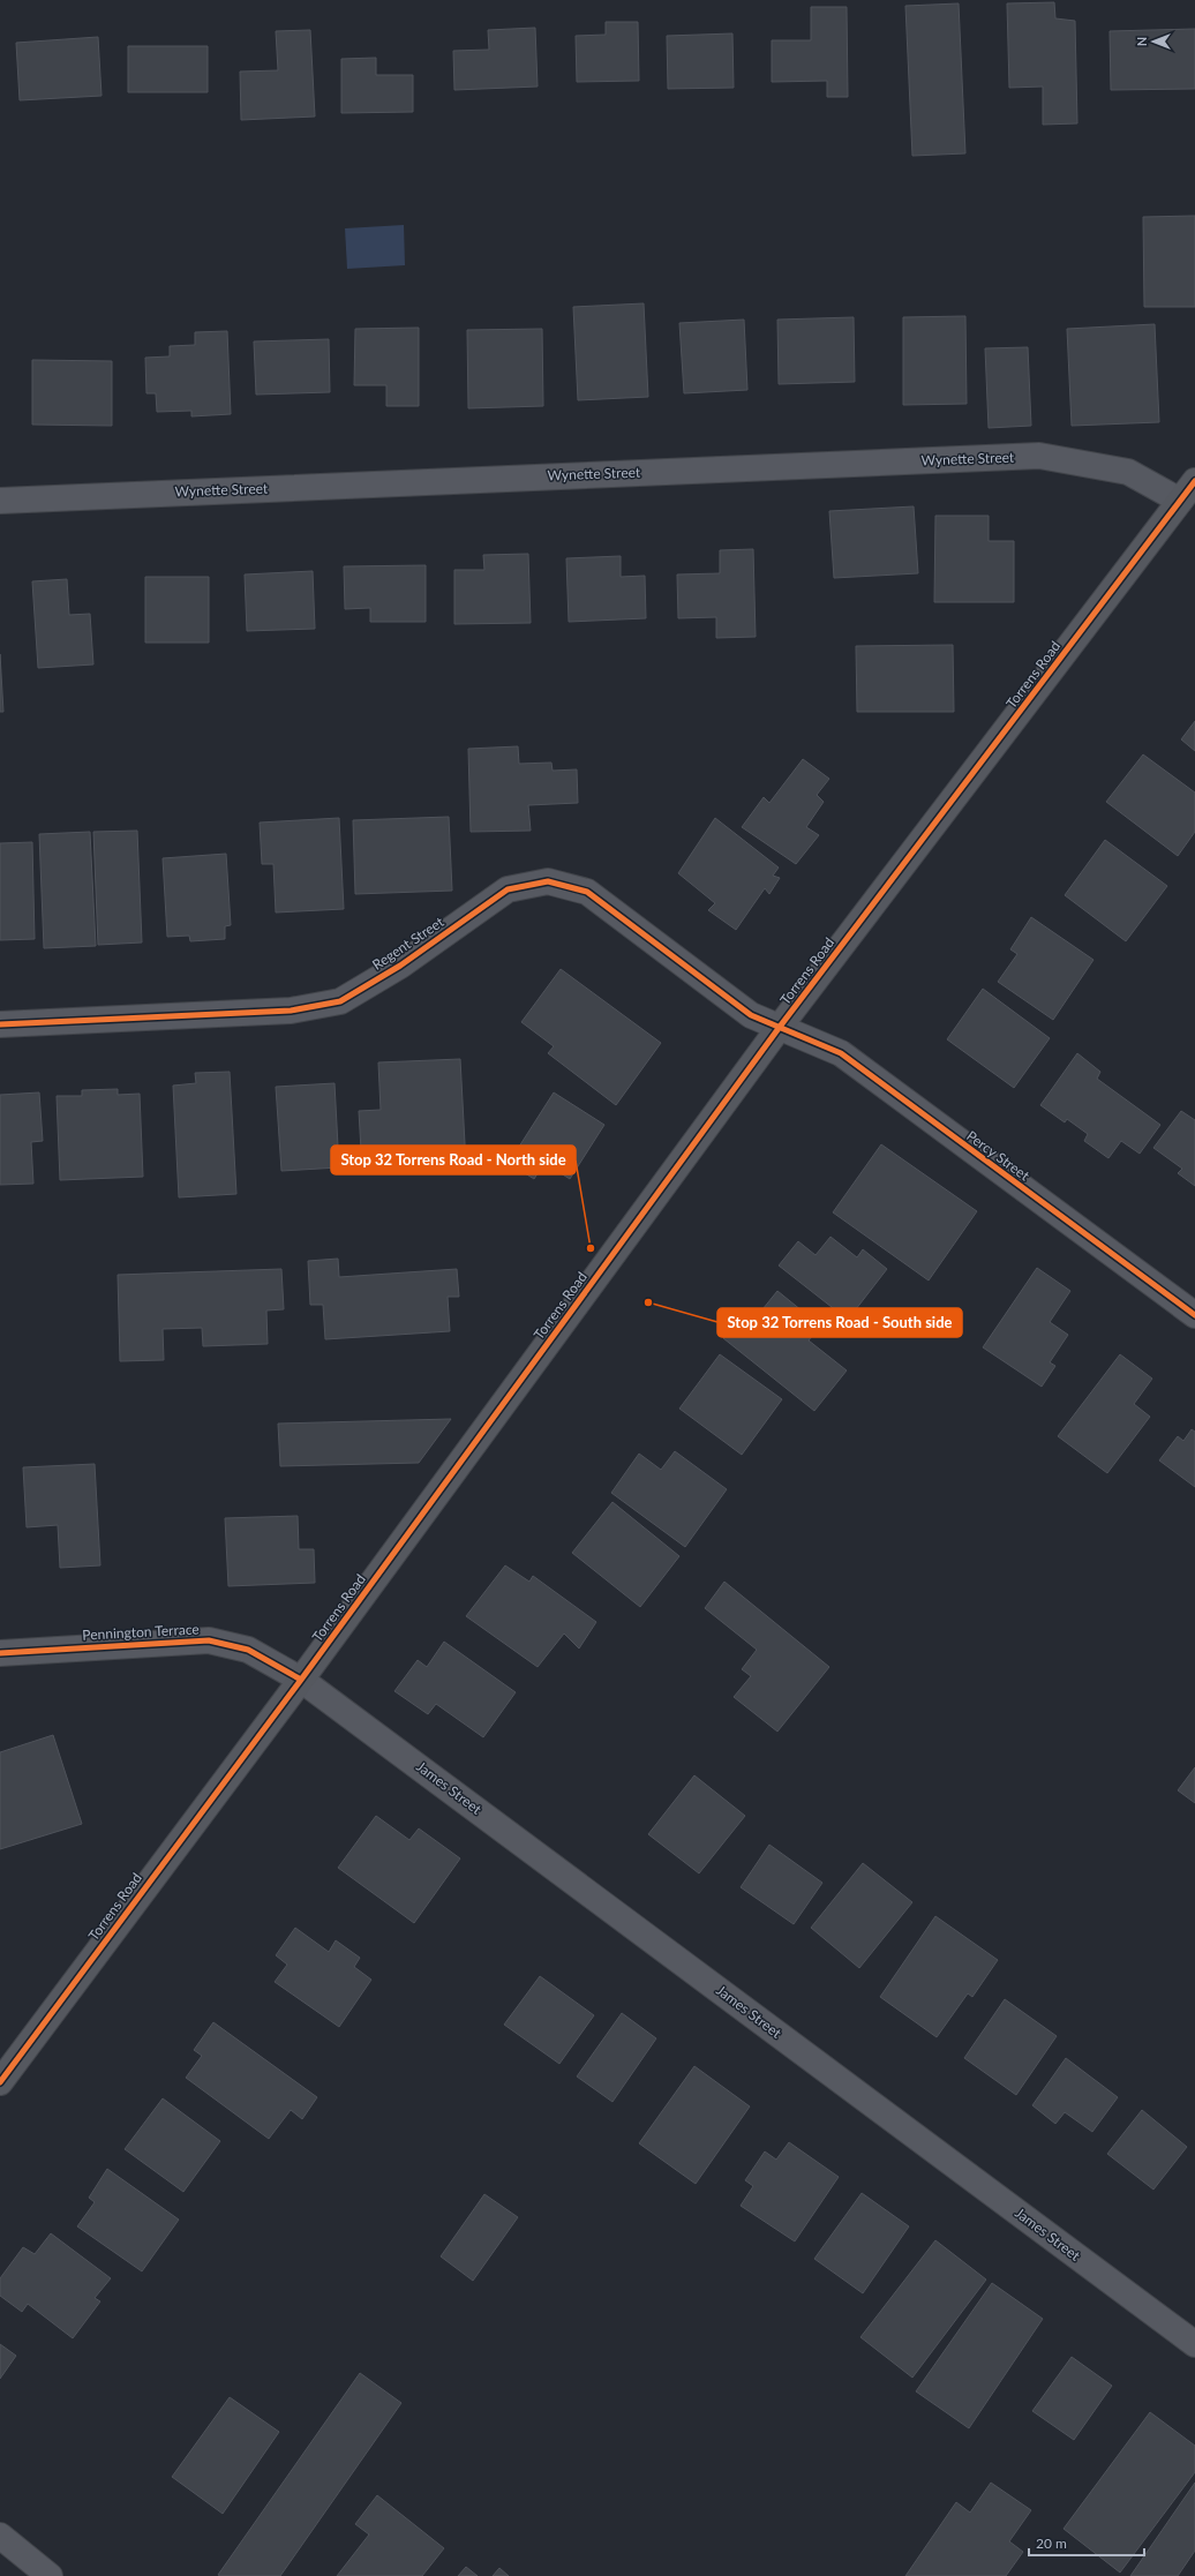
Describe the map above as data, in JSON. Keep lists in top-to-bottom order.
{
  "streets": {
    "street": [
      "Wynette Street",
      "Torrens Road",
      "Regent Street",
      "Percy Street",
      "Pennington Terrace",
      "James Street"
    ]
  },
  "crossings": [
    ["Wynette Street", "Torrens Road"],
    ["Torrens Road", "Regent Street"],
    ["Torrens Road", "Percy Street"],
    ["Torrens Road", "Pennington Terrace"],
    ["Torrens Road", "James Street"],
    ["Regent Street", "Percy Street"],
    ["Pennington Terrace", "James Street"]
  ],
  "places": ["Stop 32 Torrens Road - North side", "Stop 32 Torrens Road - South side"],
  "scale_bar": "20 m",
  "north": "left"
}
